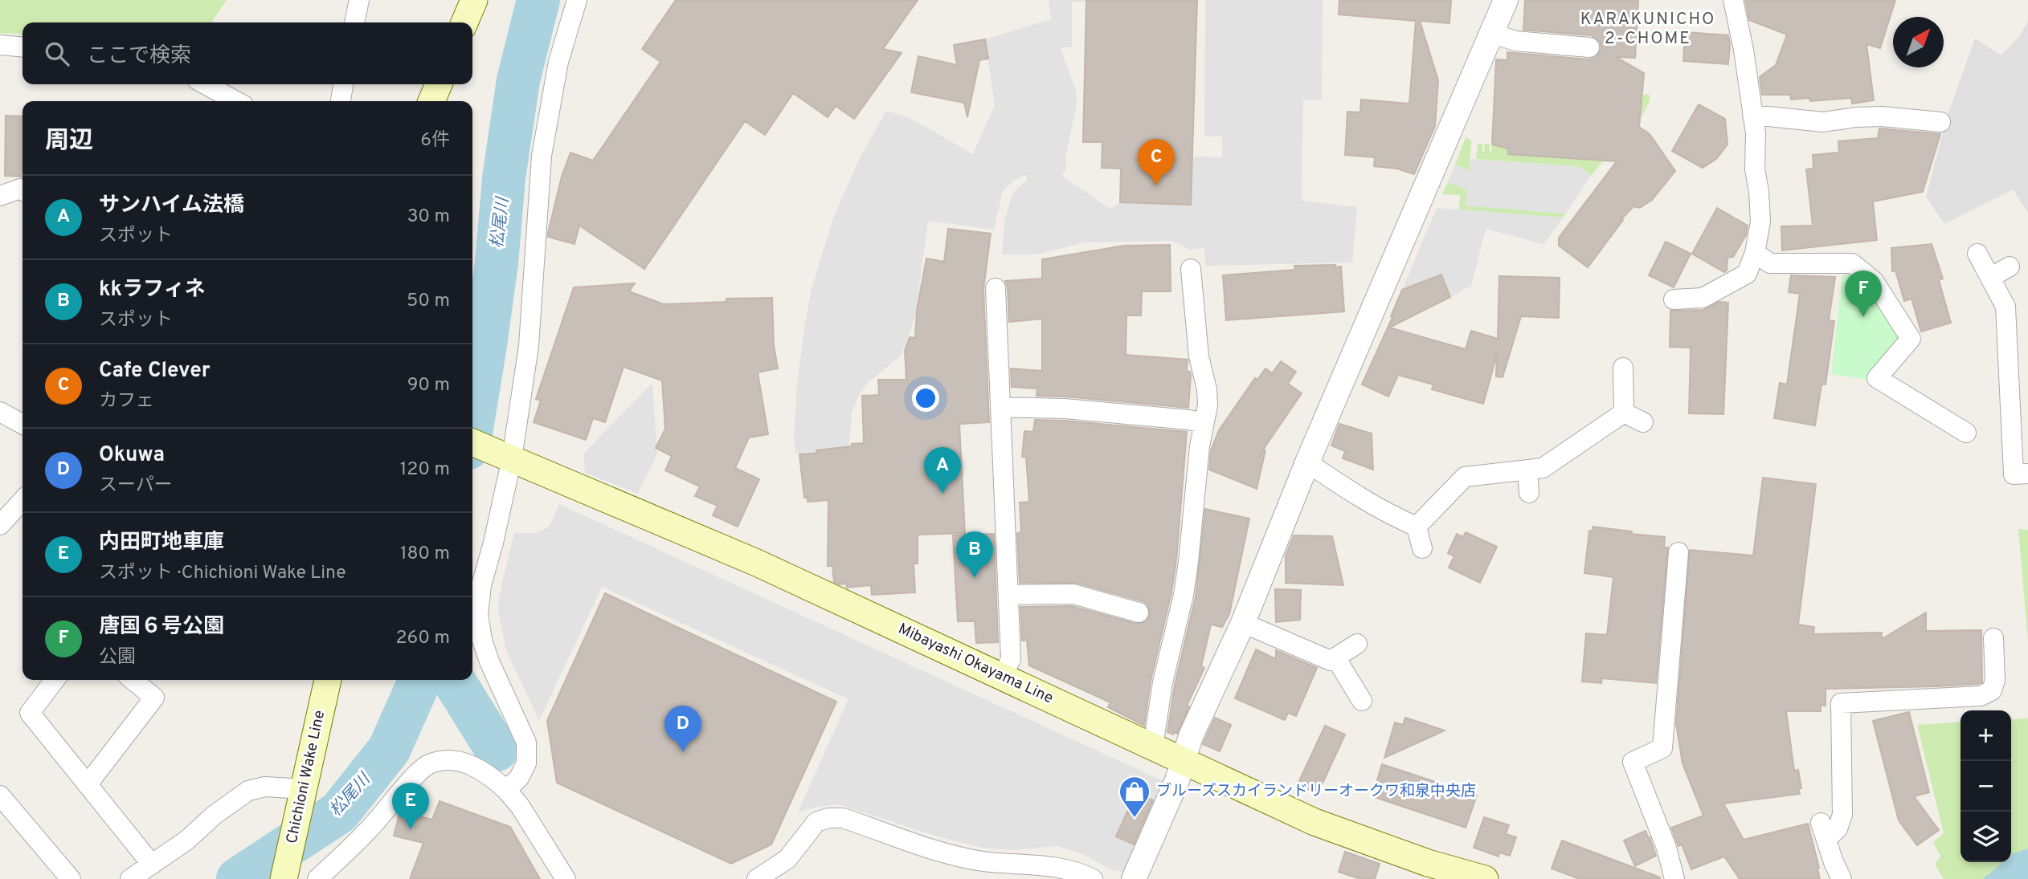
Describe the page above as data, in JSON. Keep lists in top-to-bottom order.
{
  "streets": {
    "main road": ["Mibayashi Okayama Line", "Chichioni Wake Line"]
  },
  "districts": ["KARAKUNICHO 2-CHOME"],
  "water": ["松尾川"],
  "places": {
    "shop": ["ブルーズスカイランドリーオークワ和泉中央店"]
  },
  "north": "top right",
  "page": {
    "search": "ここで検索",
    "heading": ["周辺", "6件"],
    "pins": [
      "C",
      "F",
      "A",
      "B",
      "D",
      "E"
    ],
    "list": [
      {
        "mark": "A",
        "name": "サンハイム法橋",
        "note": "スポット",
        "value": "30 m"
      },
      {
        "mark": "B",
        "name": "kkラフィネ",
        "note": "スポット",
        "value": "50 m"
      },
      {
        "mark": "C",
        "name": "Cafe Clever",
        "note": "カフェ",
        "value": "90 m"
      },
      {
        "mark": "D",
        "name": "Okuwa",
        "note": "スーパー",
        "value": "120 m"
      },
      {
        "mark": "E",
        "name": "内田町地車庫",
        "note": "スポット · Chichioni Wake Line",
        "value": "180 m"
      },
      {
        "mark": "F",
        "name": "唐国６号公園",
        "note": "公園",
        "value": "260 m"
      }
    ],
    "map_buttons": ["+", "−"]
  }
}
